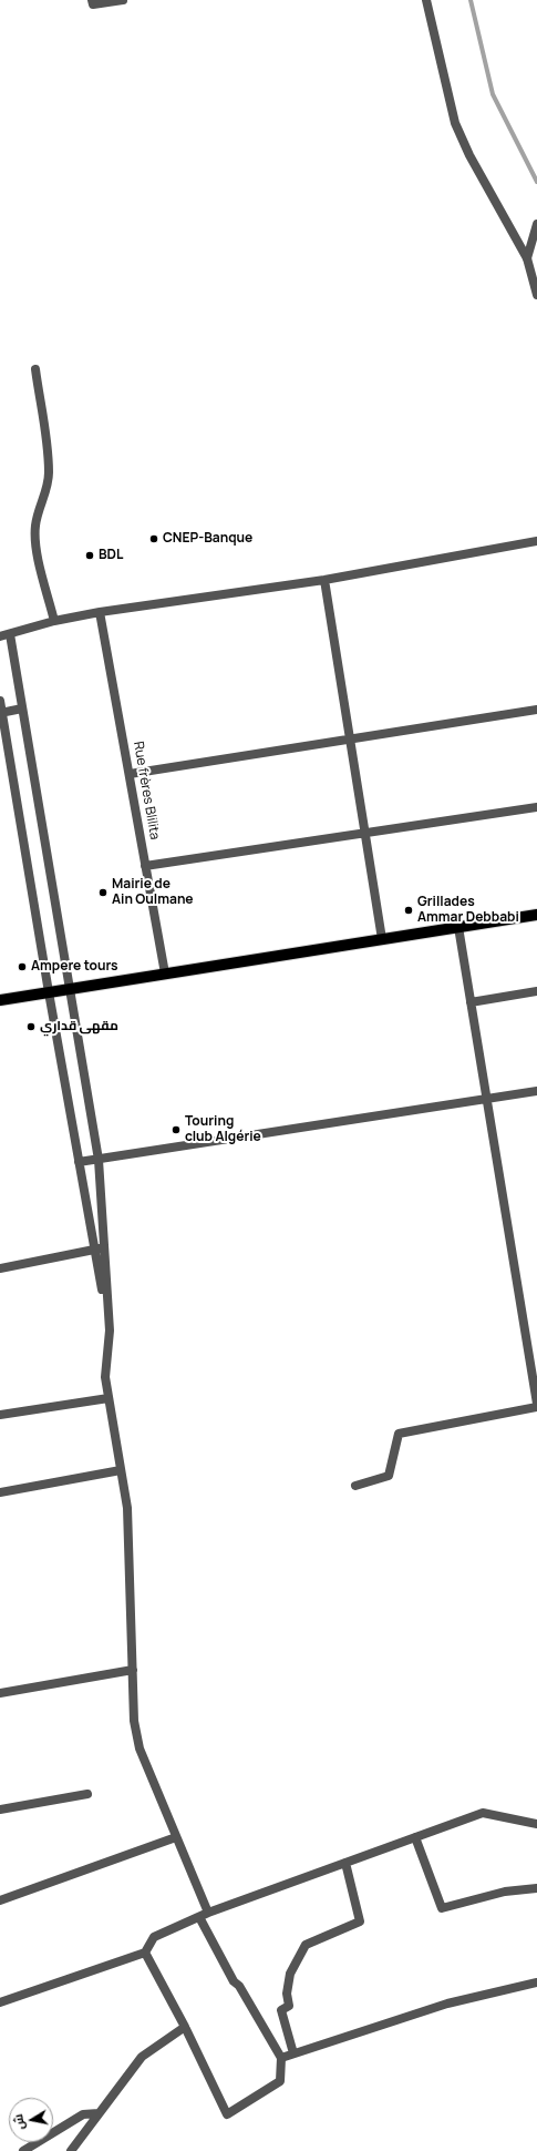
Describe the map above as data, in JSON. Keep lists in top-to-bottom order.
{
  "streets": {
    "street": ["Rue frères Blilita"]
  },
  "places": [
    "CNEP-Banque",
    "BDL",
    "Mairie de Ain Oulmane",
    "Grillades Ammar Debbabi",
    "Ampere tours",
    "مقهى قداري",
    "Touring club Algérie"
  ],
  "north": "left"
}
